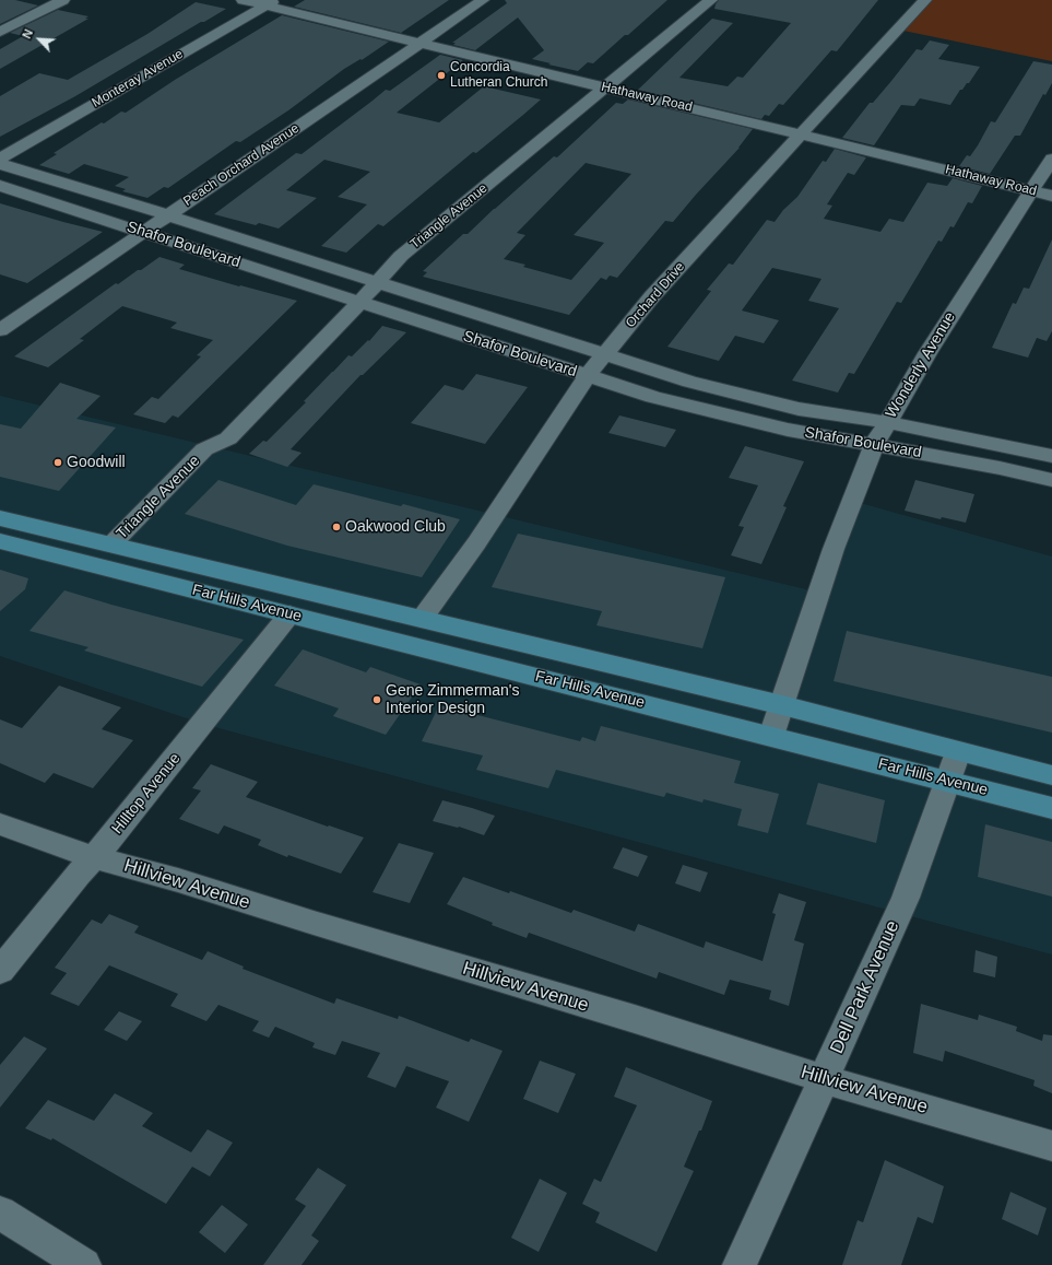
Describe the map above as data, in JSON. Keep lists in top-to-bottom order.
{
  "streets": {
    "main road": ["Far Hills Avenue"],
    "street": [
      "Monteray Avenue",
      "Hathaway Road",
      "Peach Orchard Avenue",
      "Triangle Avenue",
      "Shafor Boulevard",
      "Orchard Drive",
      "Wonderly Avenue",
      "Hilltop Avenue",
      "Hillview Avenue",
      "Dell Park Avenue"
    ]
  },
  "crossings": [
    ["Monteray Avenue", "Hathaway Road"],
    ["Hathaway Road", "Peach Orchard Avenue"],
    ["Hathaway Road", "Triangle Avenue"],
    ["Hathaway Road", "Orchard Drive"],
    ["Hathaway Road", "Wonderly Avenue"],
    ["Peach Orchard Avenue", "Shafor Boulevard"],
    ["Triangle Avenue", "Shafor Boulevard"],
    ["Triangle Avenue", "Far Hills Avenue"],
    ["Shafor Boulevard", "Orchard Drive"],
    ["Shafor Boulevard", "Wonderly Avenue"],
    ["Orchard Drive", "Far Hills Avenue"],
    ["Wonderly Avenue", "Far Hills Avenue"],
    ["Far Hills Avenue", "Hilltop Avenue"],
    ["Far Hills Avenue", "Dell Park Avenue"],
    ["Hilltop Avenue", "Hillview Avenue"],
    ["Hillview Avenue", "Dell Park Avenue"]
  ],
  "places": [
    "Concordia Lutheran Church",
    "Goodwill",
    "Oakwood Club",
    "Gene Zimmerman's Interior Design"
  ],
  "north": "top left"
}
